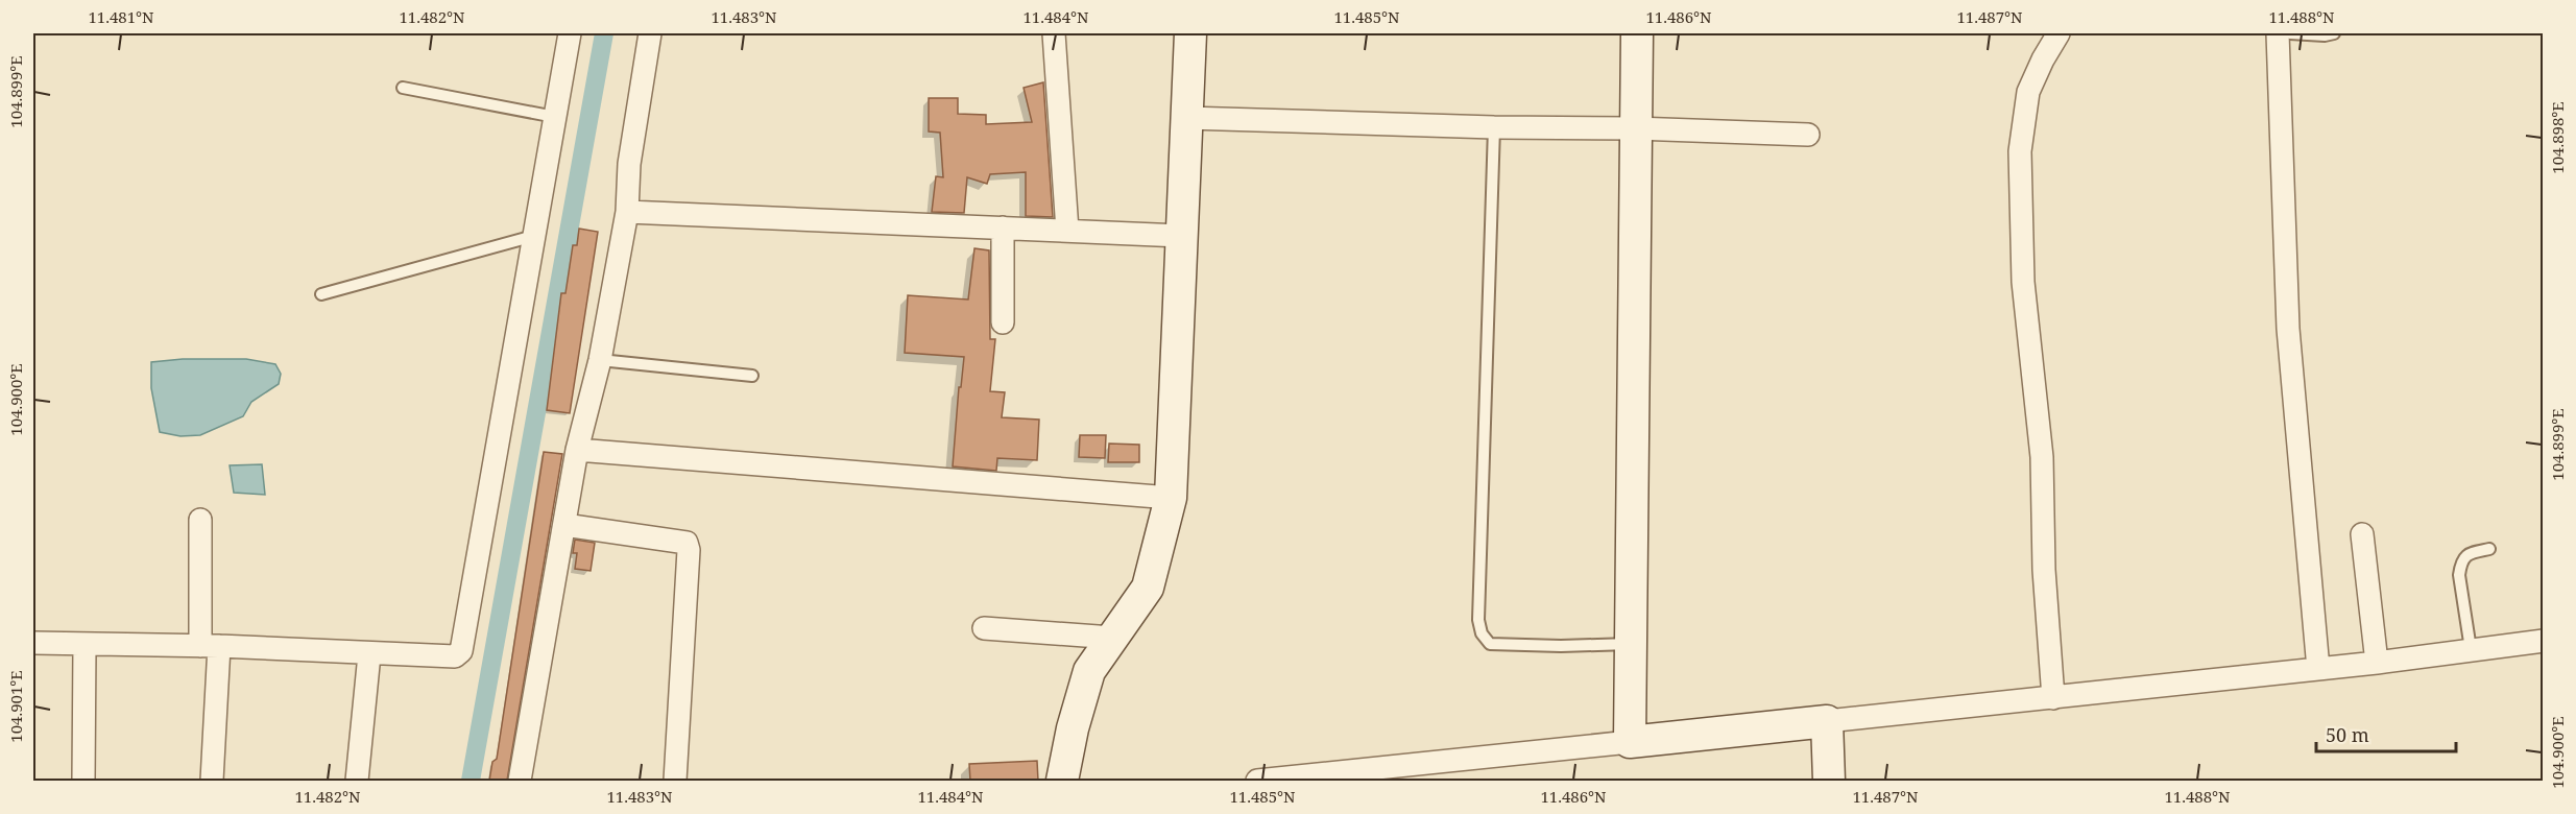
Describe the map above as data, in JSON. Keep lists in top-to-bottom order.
{
  "scale_bar": "50 m",
  "coordinates": [
    "11.481°N",
    "11.482°N",
    "11.483°N",
    "11.484°N",
    "11.485°N",
    "11.486°N",
    "11.487°N",
    "11.488°N",
    "104.899°E",
    "104.898°E",
    "104.900°E",
    "104.901°E"
  ]
}
